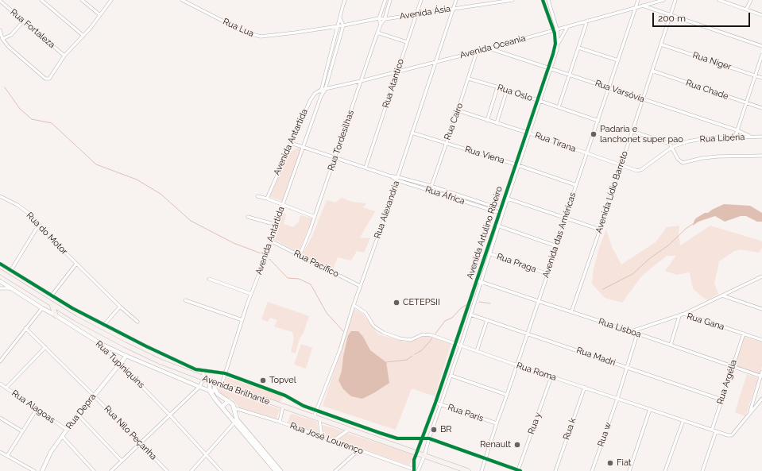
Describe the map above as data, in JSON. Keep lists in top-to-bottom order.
{
  "streets": {
    "main road": ["Avenida Brilhante"],
    "street": [
      "Avenida Ásia",
      "Rua Lua",
      "Rua Fortaleza",
      "Avenida Oceania",
      "Rua Niger",
      "Rua Atantico",
      "Rua Chade",
      "Rua Varsóvia",
      "Rua Oslo",
      "Rua Cairo",
      "Rua Libéria",
      "Rua Tordesilhas",
      "Avenida Antartida",
      "Rua Tirana",
      "Rua Viena",
      "Avenida Lídio Barreto",
      "Rua África",
      "Rua Alexandria",
      "Avenida Artulino Ribeiro",
      "Rua do Motor",
      "Avenida das Américas",
      "Avenida Antártida",
      "Rua Praga",
      "Rua Pacífico",
      "Rua Gana",
      "Rua Lisboa",
      "Rua Madri",
      "Rua Tupiniquins",
      "Rua Roma",
      "Rua Argélia",
      "Rua Alagoas",
      "Rua Depra",
      "Rua Paris",
      "Rua y",
      "Rua k",
      "Rua Nilo Peçanha",
      "Rua w",
      "Rua José Lourenço"
    ]
  },
  "crossings": [
    ["Avenida Ásia", "Rua Lua"],
    ["Avenida Ásia", "Rua Atantico"],
    ["Avenida Ásia", "Rua Tordesilhas"],
    ["Avenida Ásia", "Rua Alexandria"],
    ["Avenida Ásia", "Avenida Antártida"],
    ["Rua Lua", "Avenida Antártida"],
    ["Avenida Oceania", "Rua Atantico"],
    ["Avenida Oceania", "Rua Varsóvia"],
    ["Avenida Oceania", "Rua Cairo"],
    ["Avenida Oceania", "Rua Tordesilhas"],
    ["Avenida Oceania", "Avenida Antartida"],
    ["Avenida Oceania", "Rua Alexandria"],
    ["Avenida Oceania", "Avenida Artulino Ribeiro"],
    ["Avenida Oceania", "Avenida das Américas"],
    ["Avenida Oceania", "Avenida Antártida"],
    ["Rua Niger", "Avenida Lídio Barreto"],
    ["Rua Atantico", "Rua África"],
    ["Rua Chade", "Avenida Lídio Barreto"],
    ["Rua Varsóvia", "Rua Libéria"],
    ["Rua Varsóvia", "Avenida Lídio Barreto"],
    ["Rua Varsóvia", "Avenida Artulino Ribeiro"],
    ["Rua Varsóvia", "Avenida das Américas"],
    ["Rua Oslo", "Rua Cairo"],
    ["Rua Oslo", "Avenida Artulino Ribeiro"],
    ["Rua Oslo", "Avenida das Américas"],
    ["Rua Cairo", "Rua Tirana"],
    ["Rua Cairo", "Rua Viena"],
    ["Rua Cairo", "Rua África"],
    ["Rua Libéria", "Rua Tirana"],
    ["Rua Tordesilhas", "Rua África"],
    ["Rua Tordesilhas", "Rua Pacífico"],
    ["Avenida Antartida", "Rua África"],
    ["Avenida Antartida", "Avenida Antártida"],
    ["Rua Tirana", "Avenida Lídio Barreto"],
    ["Rua Tirana", "Avenida Artulino Ribeiro"],
    ["Rua Tirana", "Avenida das Américas"],
    ["Rua Viena", "Rua Alexandria"],
    ["Rua Viena", "Avenida Artulino Ribeiro"],
    ["Rua Viena", "Avenida das Américas"],
    ["Avenida Lídio Barreto", "Rua Lisboa"],
    ["Rua África", "Rua Alexandria"],
    ["Rua África", "Avenida Artulino Ribeiro"],
    ["Rua África", "Avenida Antártida"],
    ["Rua Alexandria", "Rua Pacífico"],
    ["Rua Alexandria", "Rua Roma"],
    ["Rua Alexandria", "Avenida Brilhante"],
    ["Avenida Artulino Ribeiro", "Rua Praga"],
    ["Avenida Artulino Ribeiro", "Rua Lisboa"],
    ["Avenida Artulino Ribeiro", "Rua Madri"],
    ["Avenida Artulino Ribeiro", "Rua Roma"],
    ["Avenida Artulino Ribeiro", "Avenida Brilhante"],
    ["Avenida Artulino Ribeiro", "Rua Paris"],
    ["Avenida Artulino Ribeiro", "Rua José Lourenço"],
    ["Avenida das Américas", "Rua Praga"],
    ["Avenida das Américas", "Rua Lisboa"],
    ["Avenida das Américas", "Rua Madri"],
    ["Avenida das Américas", "Rua Roma"],
    ["Avenida das Américas", "Rua Paris"],
    ["Avenida Antártida", "Rua Pacífico"],
    ["Avenida Antártida", "Avenida Brilhante"],
    ["Rua Gana", "Rua Lisboa"],
    ["Rua Gana", "Rua Argélia"],
    ["Rua Lisboa", "Rua Argélia"],
    ["Rua Lisboa", "Rua w"],
    ["Rua Madri", "Rua Argélia"],
    ["Rua Madri", "Rua w"],
    ["Rua Tupiniquins", "Rua Depra"],
    ["Rua Roma", "Rua Argélia"],
    ["Rua Roma", "Rua y"],
    ["Rua Roma", "Rua k"],
    ["Rua Roma", "Rua w"],
    ["Rua Alagoas", "Rua Depra"],
    ["Rua Depra", "Rua Nilo Peçanha"]
  ],
  "places": [
    "Padaria e lanchonet super pao",
    "CETEPSII",
    "Topvel",
    "BR",
    "Renault",
    "Fiat"
  ],
  "scale_bar": "200 m"
}
